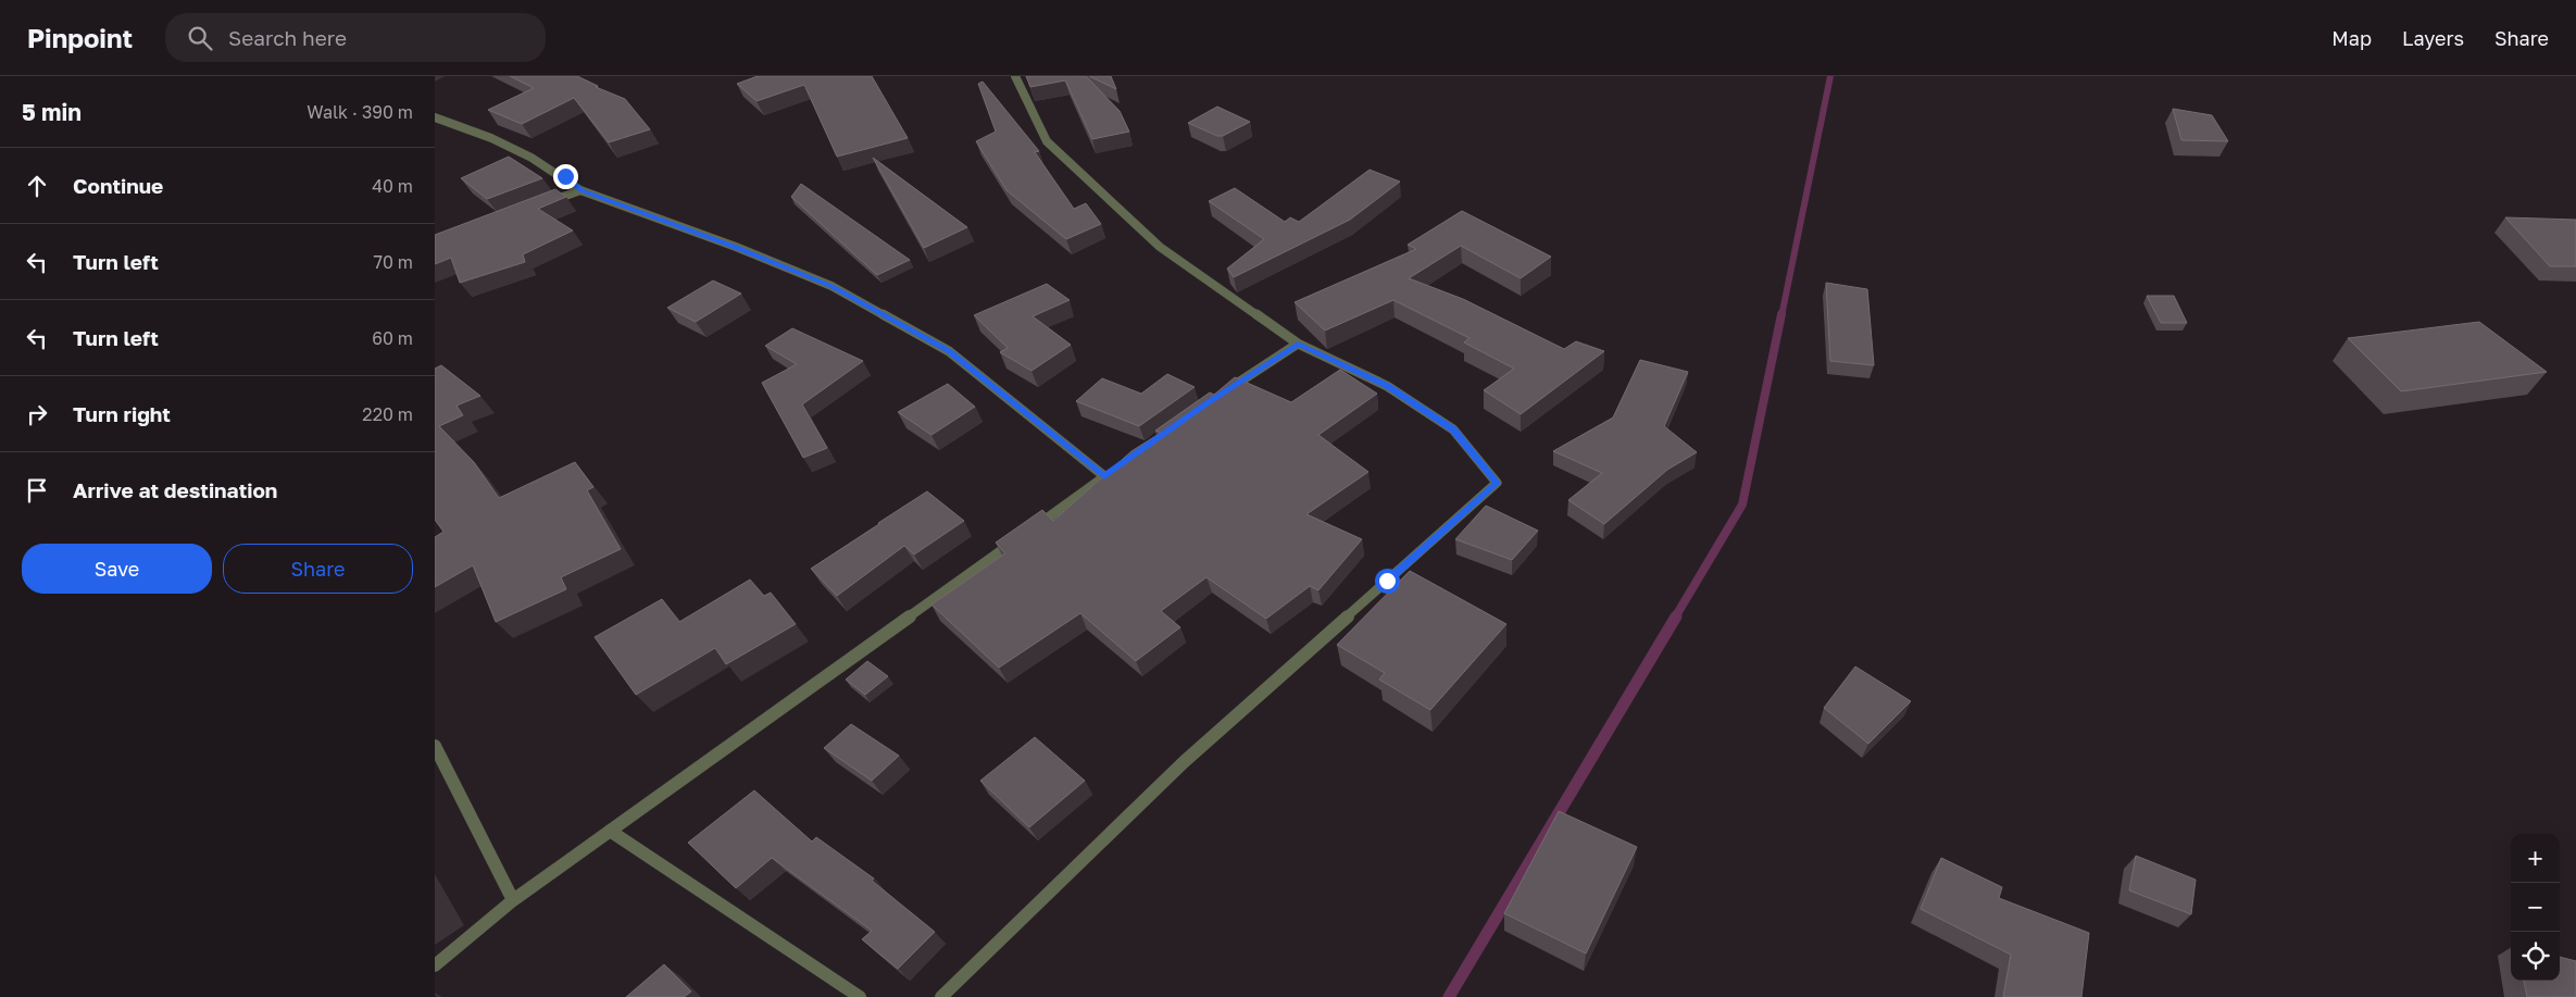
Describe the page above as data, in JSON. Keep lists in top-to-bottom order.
{
  "page": {
    "header": "Pinpoint",
    "search": "Search here",
    "nav": ["Map", "Layers", "Share"],
    "heading": ["5 min", "Walk · 390 m"],
    "list": [
      ["Continue", "40 m"],
      ["Turn left", "70 m"],
      ["Turn left", "60 m"],
      ["Turn right", "220 m"],
      "Arrive at destination"
    ],
    "buttons": ["Save", "Share"],
    "map_buttons": ["+", "−"]
  }
}
